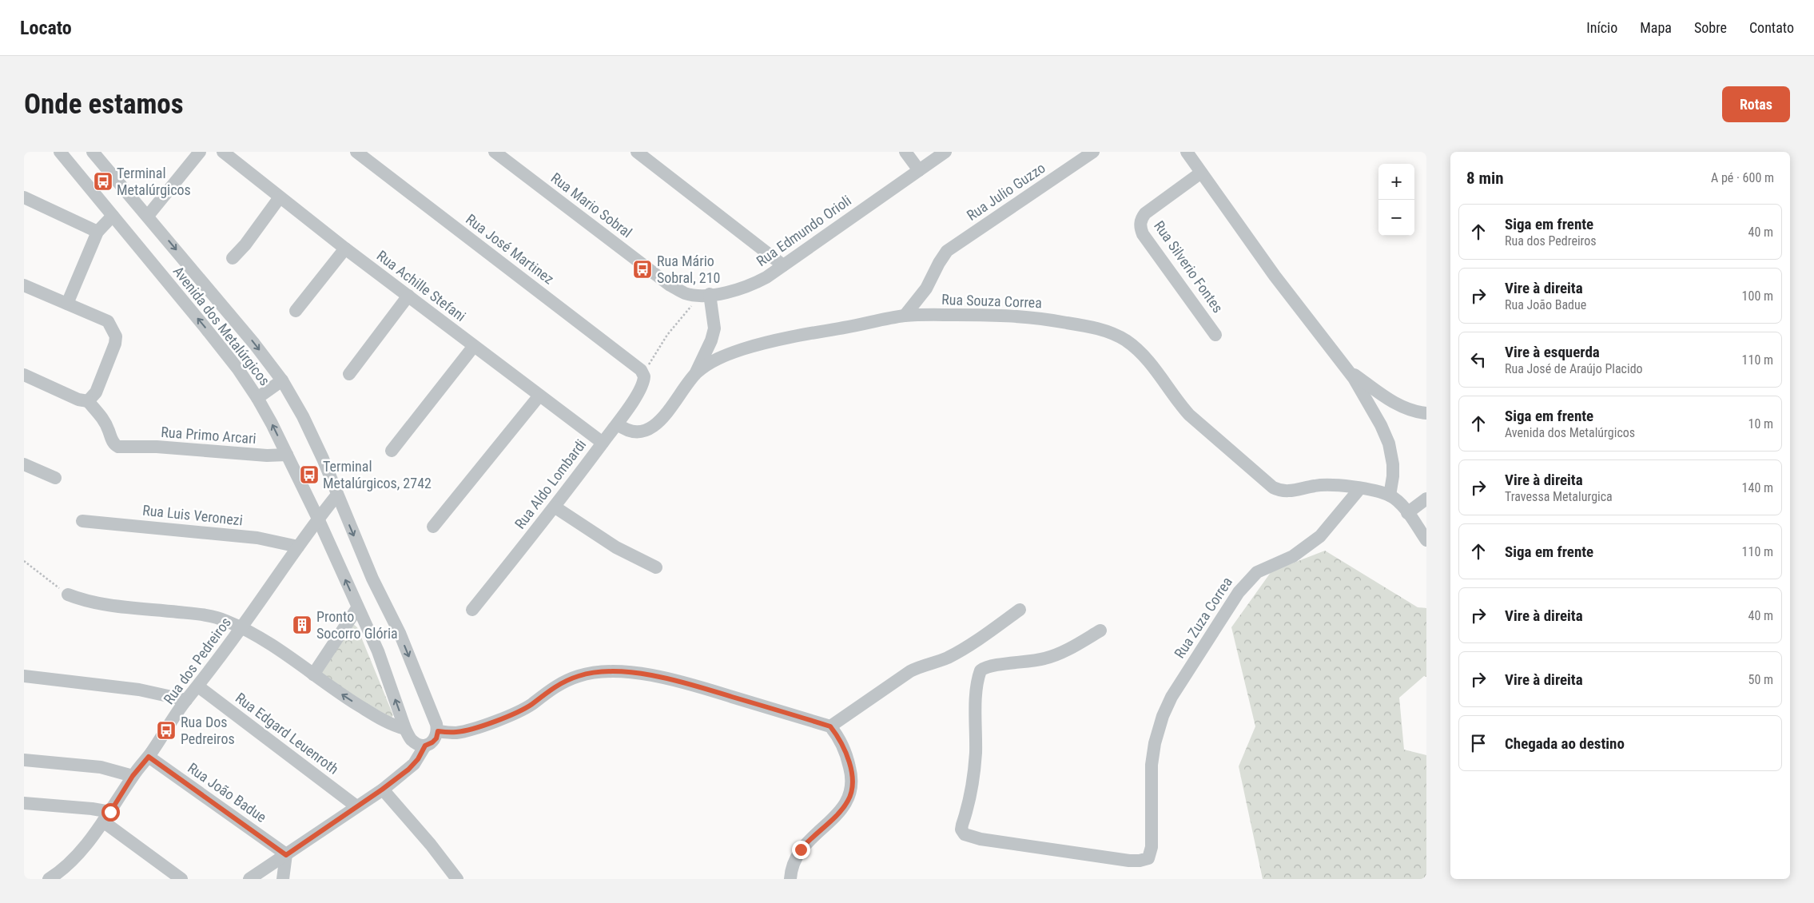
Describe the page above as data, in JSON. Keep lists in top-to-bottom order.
{
  "streets": {
    "street": [
      "Rua Julio Guzzo",
      "Rua Mario Sobral",
      "Rua Edmundo Orioli",
      "Rua José Martinez",
      "Rua Silverio Fontes",
      "Rua Achille Stefani",
      "Rua Souza Correa",
      "Avenida dos Metalúrgicos",
      "Rua Primo Arcari",
      "Rua Aldo Lombardi",
      "Rua Luis Veronezi",
      "Rua Zuza Correa",
      "Rua dos Pedreiros",
      "Rua Edgard Leuenroth",
      "Rua João Badue"
    ]
  },
  "crossings": [
    ["Rua Julio Guzzo", "Rua Souza Correa"],
    ["Rua Mario Sobral", "Rua Edmundo Orioli"],
    ["Rua José Martinez", "Rua Aldo Lombardi"],
    ["Rua Achille Stefani", "Rua Aldo Lombardi"],
    ["Rua Souza Correa", "Rua Aldo Lombardi"],
    ["Rua Souza Correa", "Rua Zuza Correa"],
    ["Avenida dos Metalúrgicos", "Rua Primo Arcari"],
    ["Avenida dos Metalúrgicos", "Rua dos Pedreiros"],
    ["Rua Luis Veronezi", "Rua dos Pedreiros"],
    ["Rua dos Pedreiros", "Rua Edgard Leuenroth"],
    ["Rua dos Pedreiros", "Rua João Badue"]
  ],
  "places": {
    "bus stop": [
      "Terminal Metalúrgicos",
      "Rua Mário Sobral, 210",
      "Terminal Metalúrgicos, 2742",
      "Rua Dos Pedreiros"
    ],
    "building": ["Pronto Socorro Glória"]
  },
  "page": {
    "header": "Locato",
    "nav": [
      "Início",
      "Mapa",
      "Sobre",
      "Contato"
    ],
    "buttons": "Rotas",
    "title": "Onde estamos",
    "heading": ["8 min", "A pé · 600 m"],
    "map_buttons": ["+", "−"],
    "list": [
      ["Siga em frente", "Rua dos Pedreiros", "40 m"],
      ["Vire à direita", "Rua João Badue", "100 m"],
      ["Vire à esquerda", "Rua José de Araújo Placido", "110 m"],
      ["Siga em frente", "Avenida dos Metalúrgicos", "10 m"],
      ["Vire à direita", "Travessa Metalurgica", "140 m"],
      ["Siga em frente", "110 m"],
      ["Vire à direita", "40 m"],
      ["Vire à direita", "50 m"],
      "Chegada ao destino"
    ]
  }
}
